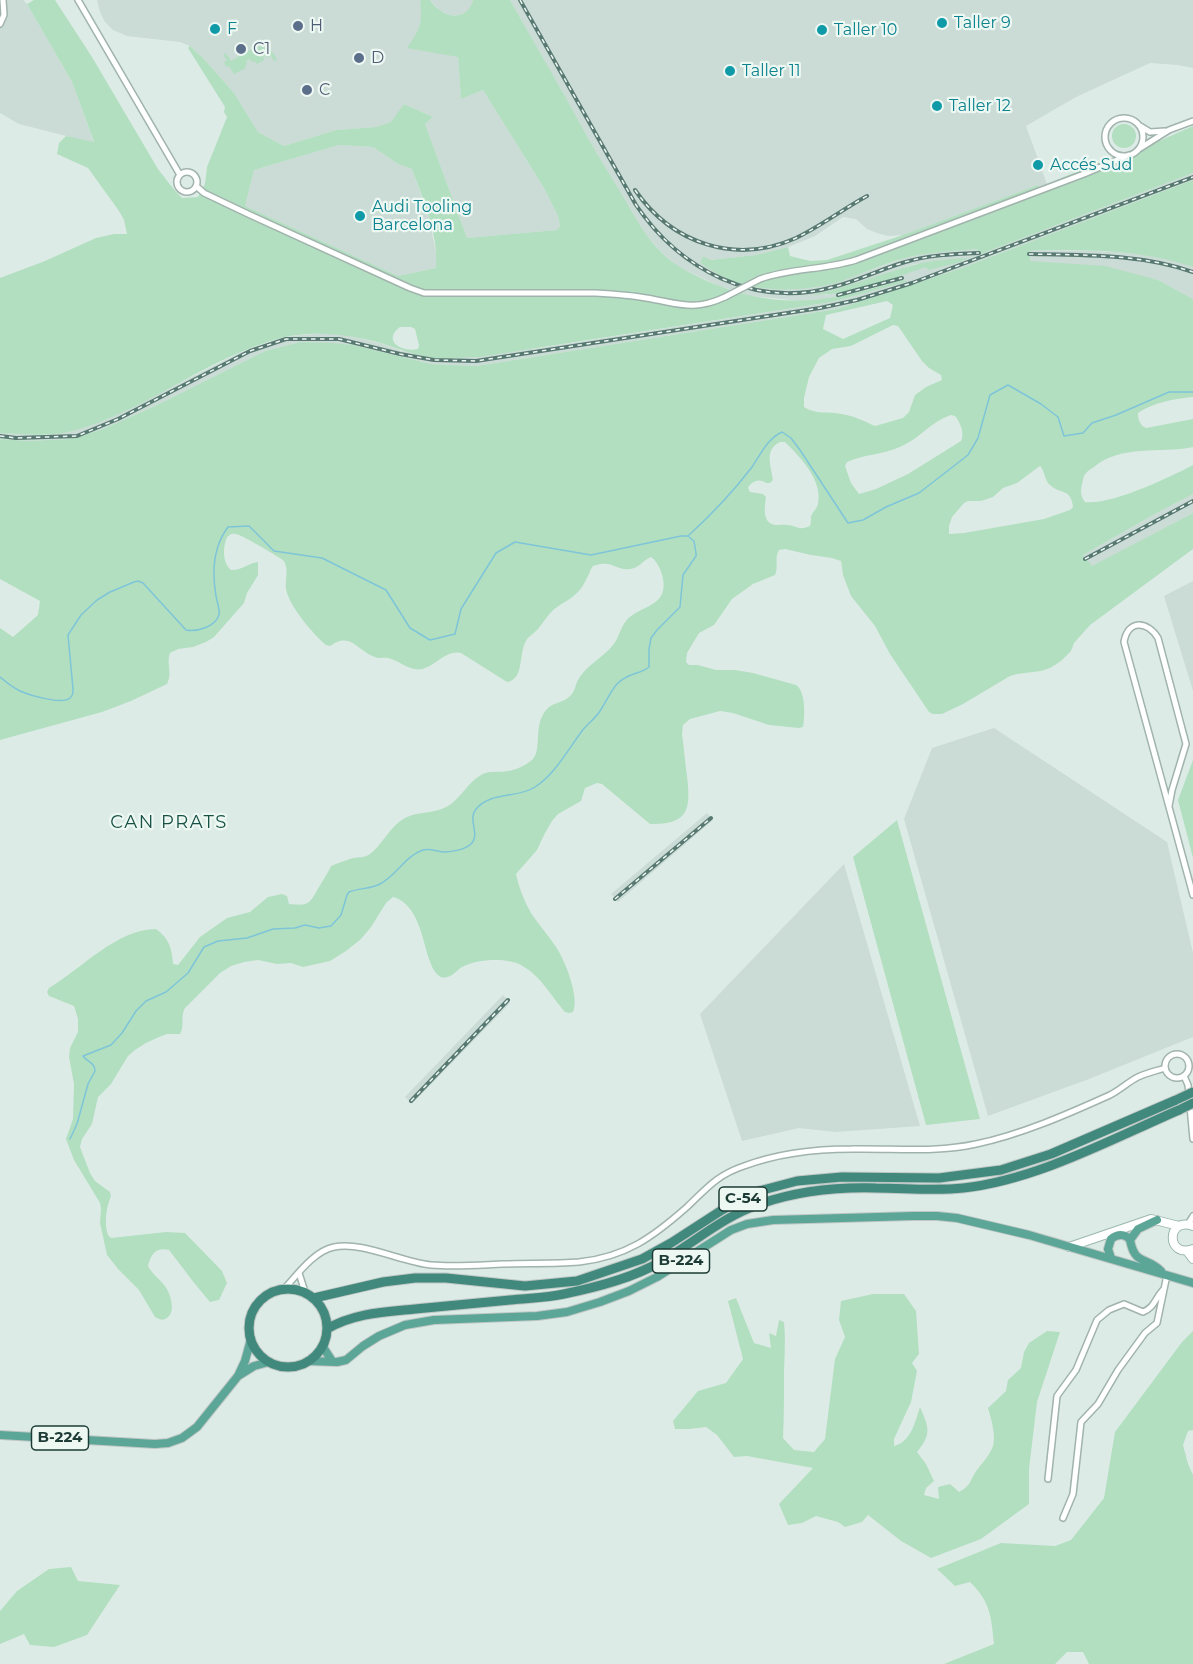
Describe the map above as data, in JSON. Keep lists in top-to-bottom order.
{
  "streets": {
    "highway": ["C-54", "B-224"]
  },
  "crossings": [
    ["C-54", "B-224"]
  ],
  "districts": ["CAN PRATS"],
  "places": [
    "Taller 9",
    "H",
    "F",
    "Taller 10",
    "C1",
    "D",
    "Taller 11",
    "C",
    "Taller 12",
    "Accés Sud",
    "Audi Tooling Barcelona"
  ]
}
